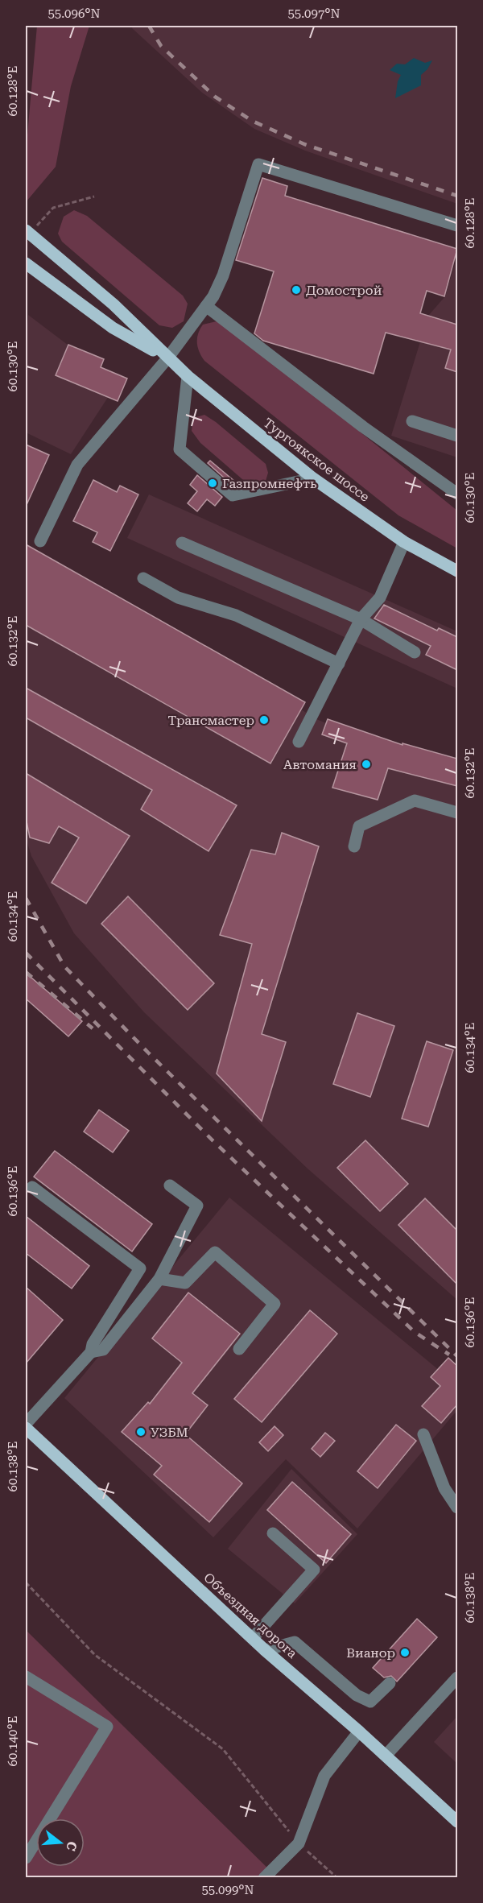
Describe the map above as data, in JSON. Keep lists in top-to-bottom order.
{
  "streets": {
    "main road": ["Тургоякское шоссе", "Объездная дорога"]
  },
  "places": [
    "Домострой",
    "Газпромнефть",
    "Трансмастер",
    "Автомания",
    "УЗБМ",
    "Вианор"
  ],
  "north": "right",
  "coordinates": [
    "55.096°N",
    "55.097°N",
    "60.128°E",
    "60.130°E",
    "60.132°E",
    "60.134°E",
    "60.136°E",
    "60.138°E",
    "60.140°E",
    "55.099°N"
  ]
}
